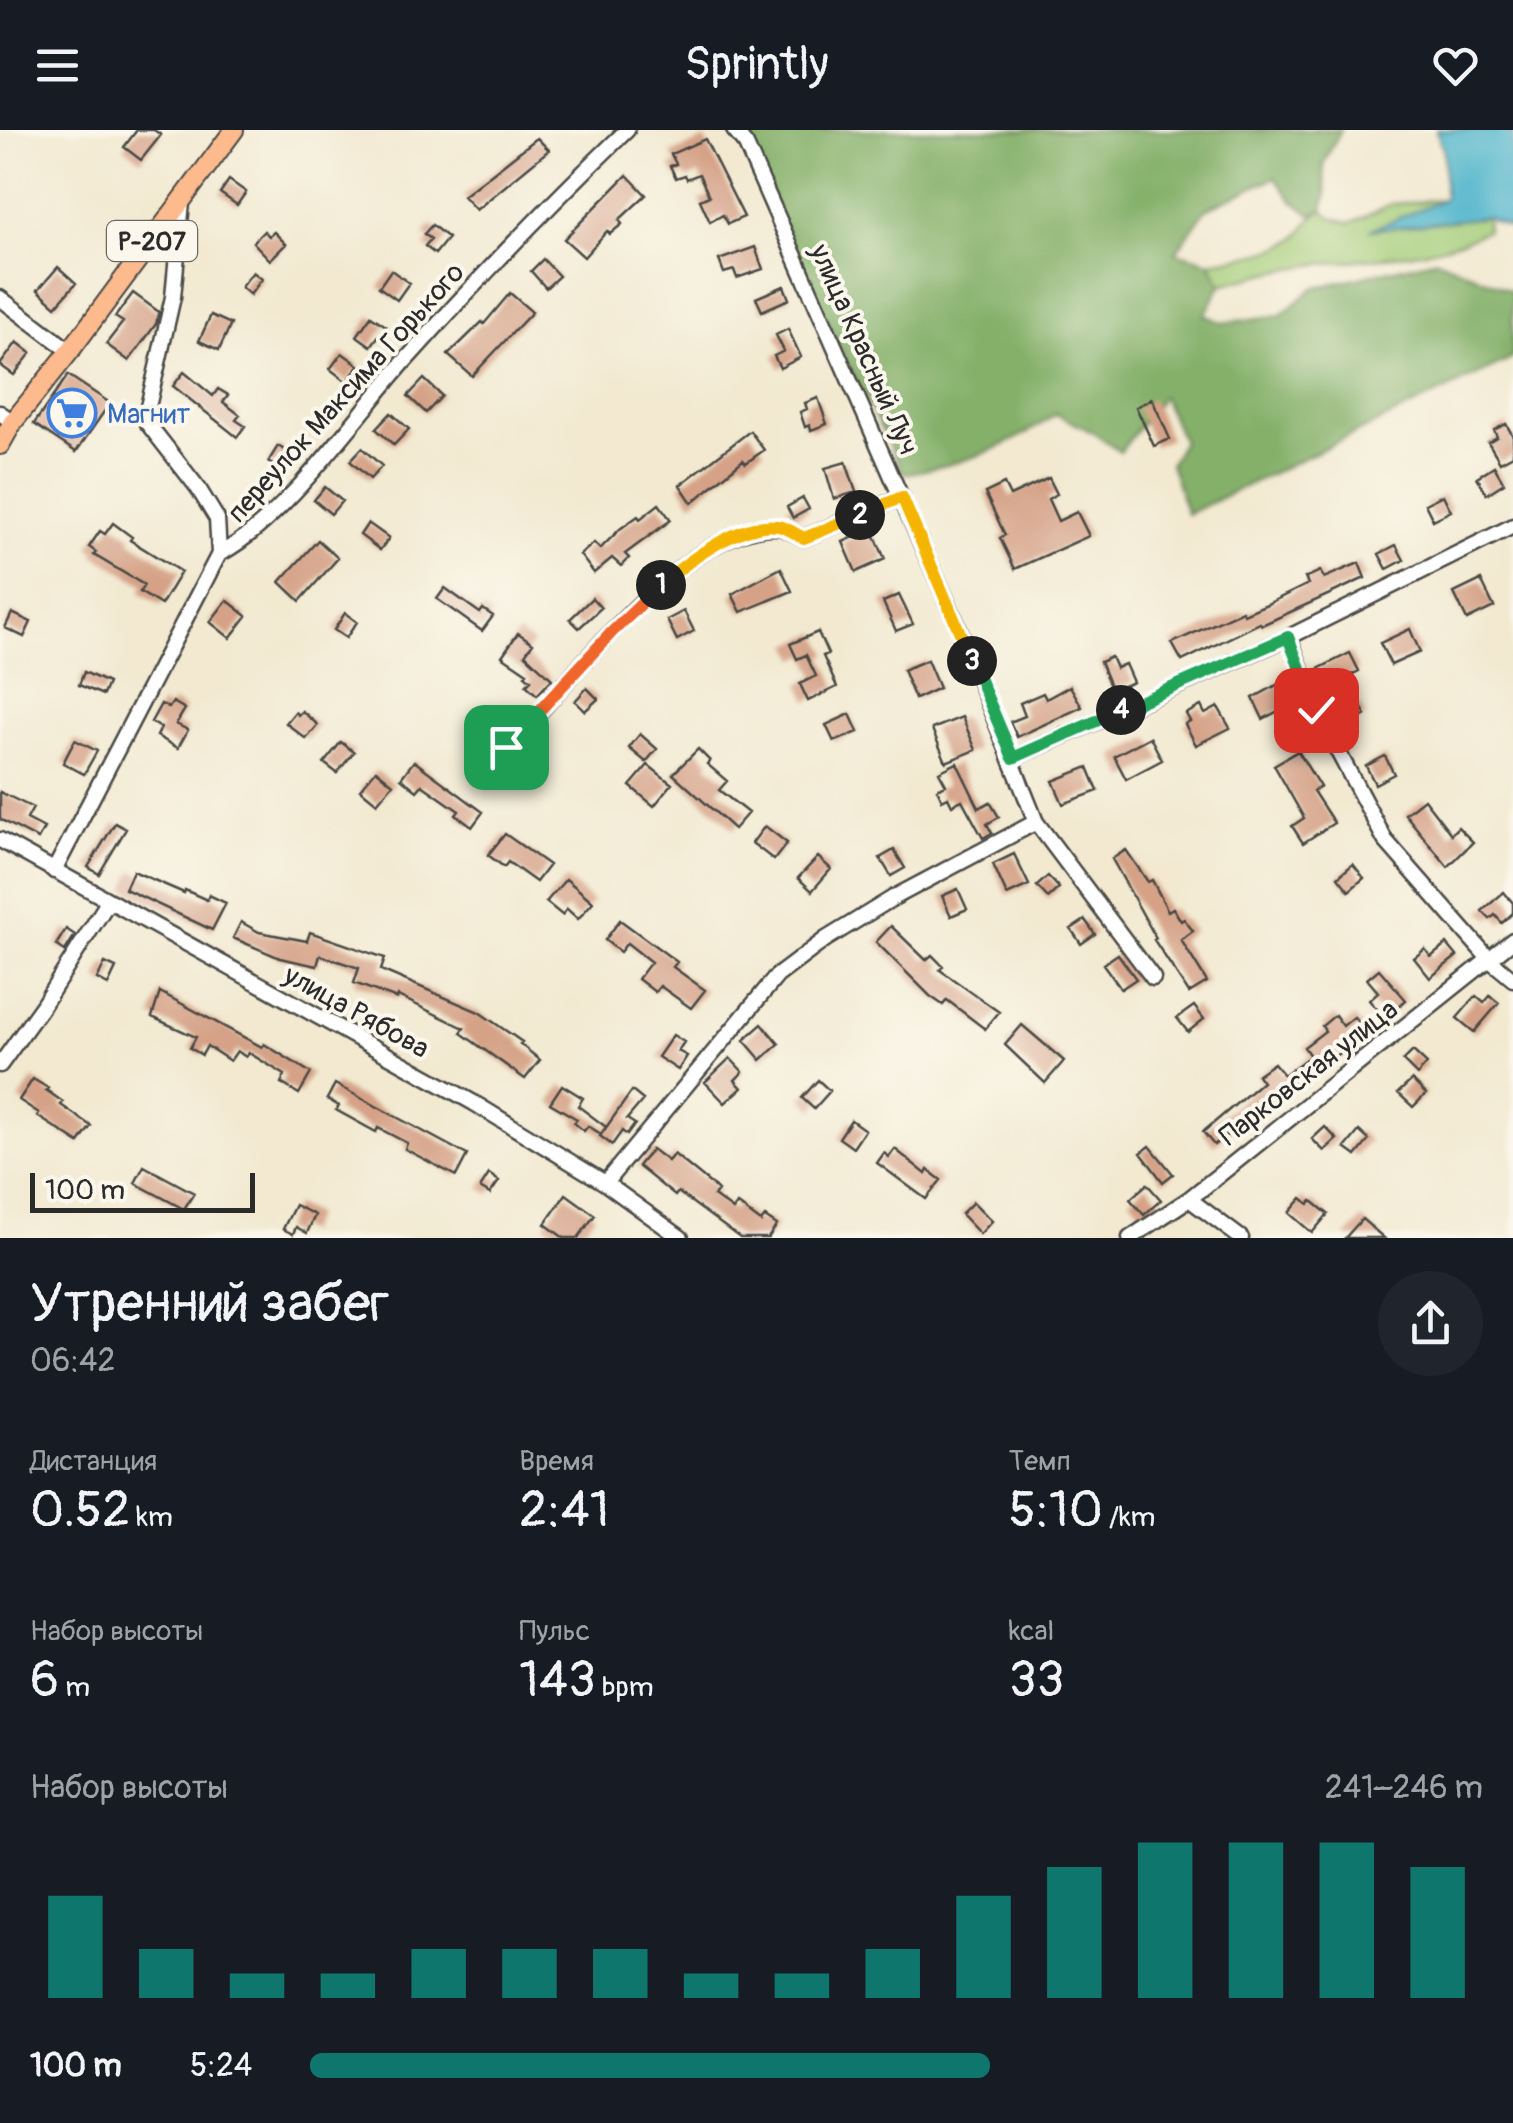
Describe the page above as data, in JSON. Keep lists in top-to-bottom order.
{
  "streets": {
    "main road": ["Р-207"],
    "street": [
      "улица Красный Луч",
      "переулок Максима Горького",
      "улица Рябова",
      "Парковская улица"
    ]
  },
  "crossings": [
    ["переулок Максима Горького", "улица Рябова"]
  ],
  "places": {
    "supermarket": ["Магнит"]
  },
  "scale_bar": "100 m",
  "page": {
    "header": "Sprintly",
    "pins": [
      "2",
      "1",
      "3",
      "4"
    ],
    "scale": "100 m",
    "heading": ["Утренний забег", "06:42"],
    "stats": [
      ["Дистанция", "0.52 km"],
      ["Время", "2:41"],
      ["Темп", "5:10 /km"],
      ["Набор высоты", "6 m"],
      ["Пульс", "143 bpm"],
      ["kcal", "33"]
    ],
    "chart": ["Набор высоты", "241–246 m"],
    "list": [
      {
        "name": "100 m",
        "note": "5:24"
      }
    ]
  }
}
